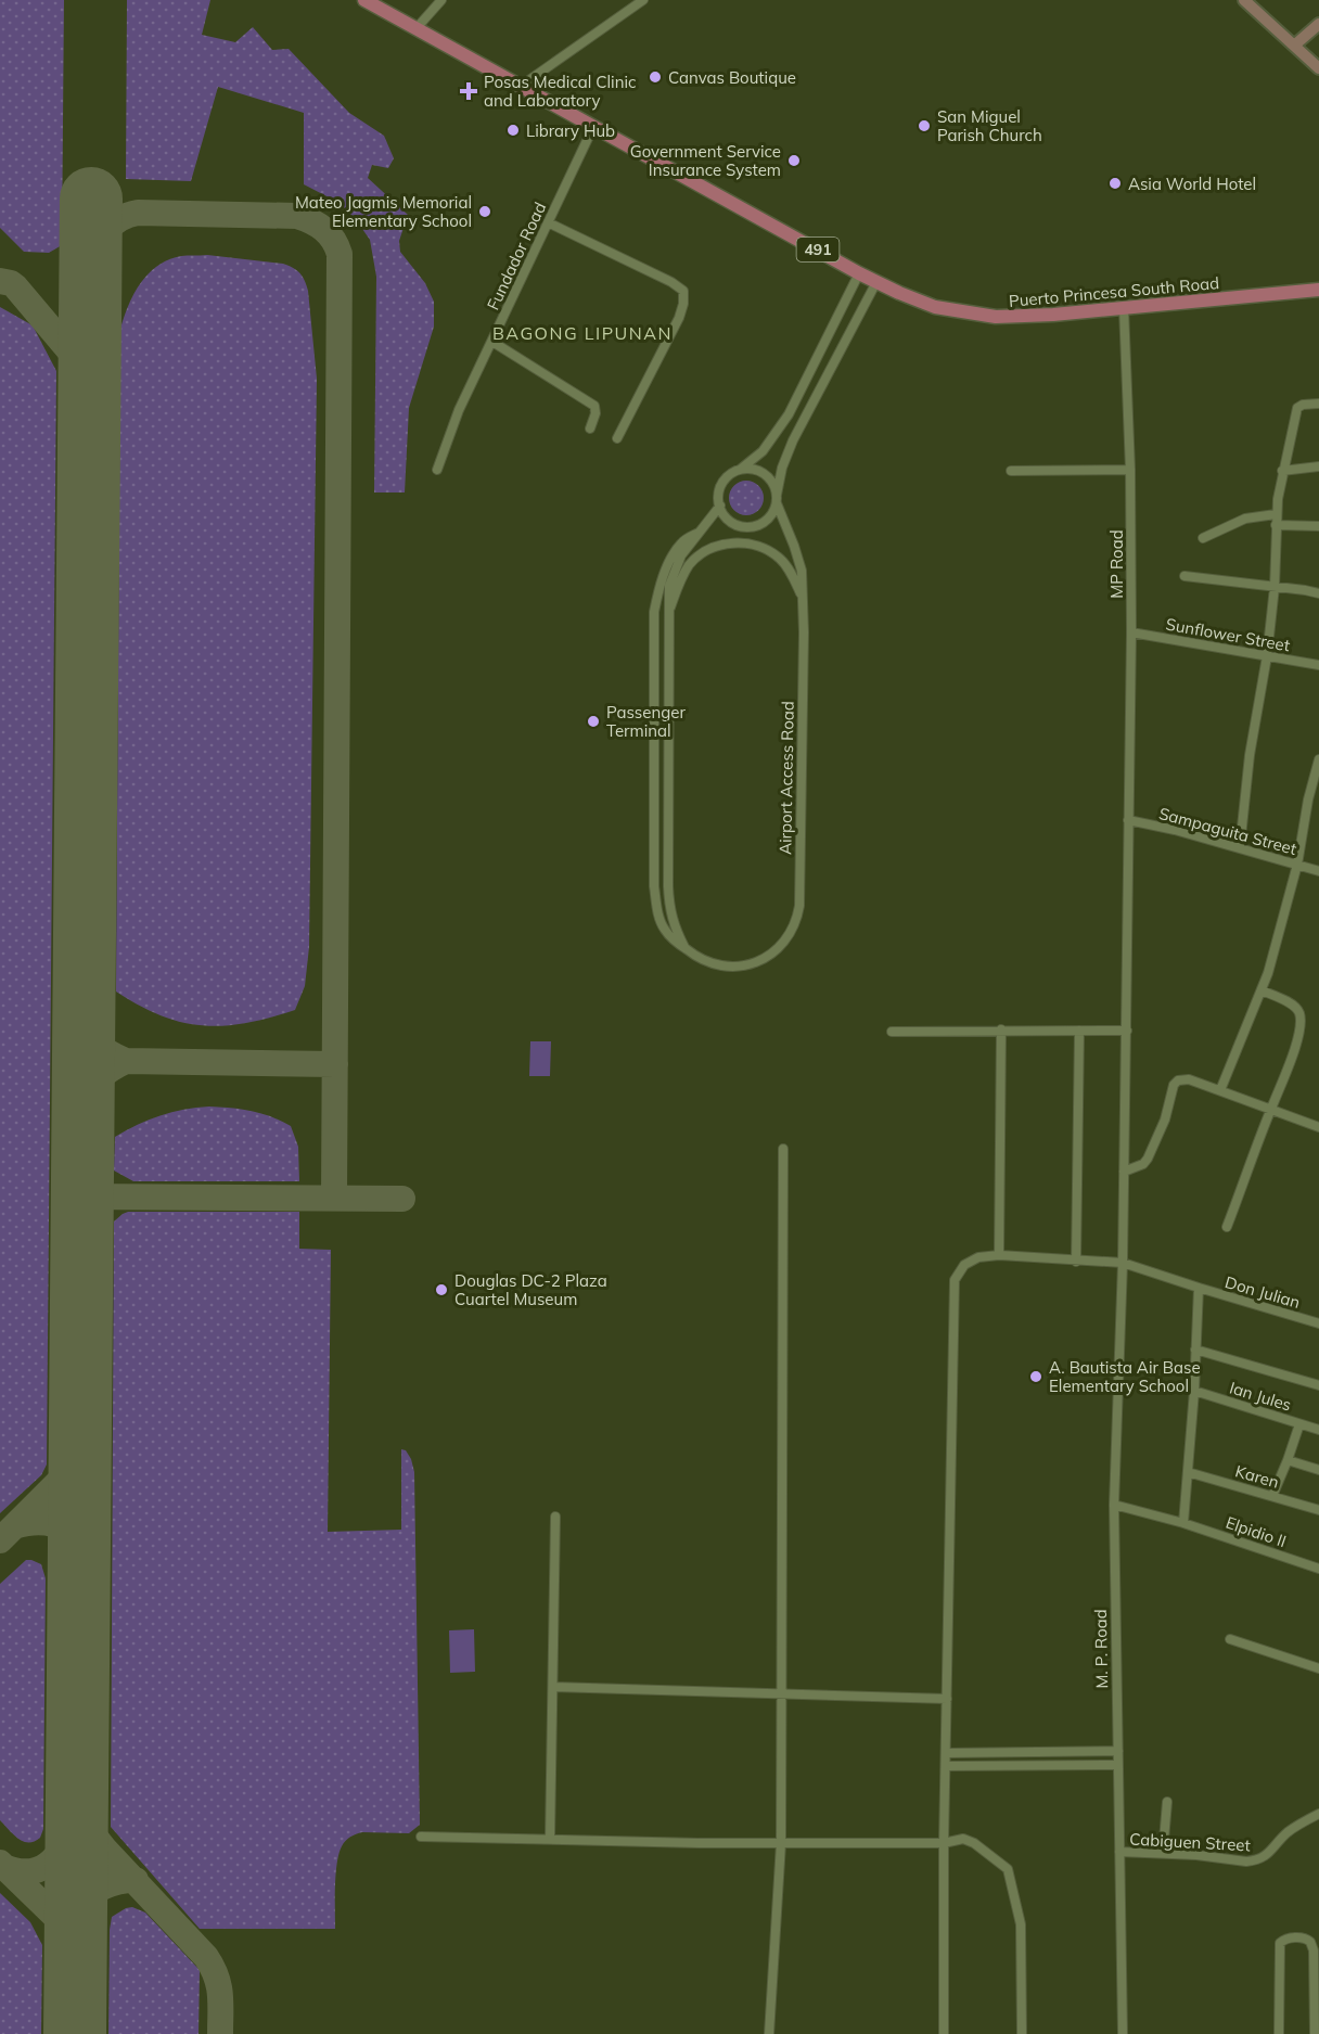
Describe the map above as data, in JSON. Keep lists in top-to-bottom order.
{
  "streets": {
    "main road": ["491", "Puerto Princesa South Road"],
    "street": [
      "Fundador Road",
      "MP Road",
      "Sunflower Street",
      "Airport Access Road",
      "Sampaguita Street",
      "Don Julian",
      "Ian Jules",
      "Karen",
      "Elpidio II",
      "M. P. Road",
      "Cabiguen Street"
    ]
  },
  "crossings": [
    ["Fundador Road", "Puerto Princesa South Road"],
    ["Puerto Princesa South Road", "MP Road"],
    ["MP Road", "Sunflower Street"],
    ["MP Road", "Sampaguita Street"],
    ["MP Road", "M. P. Road"],
    ["Don Julian", "M. P. Road"],
    ["Elpidio II", "M. P. Road"],
    ["M. P. Road", "Cabiguen Street"]
  ],
  "districts": ["BAGONG LIPUNAN"],
  "places": {
    "other": [
      "Canvas Boutique",
      "San Miguel Parish Church",
      "Library Hub",
      "Government Service Insurance System",
      "Asia World Hotel",
      "Mateo Jagmis Memorial Elementary School",
      "Passenger Terminal",
      "Douglas DC-2 Plaza Cuartel Museum",
      "A. Bautista Air Base Elementary School"
    ],
    "health": ["Posas Medical Clinic and Laboratory"]
  }
}
